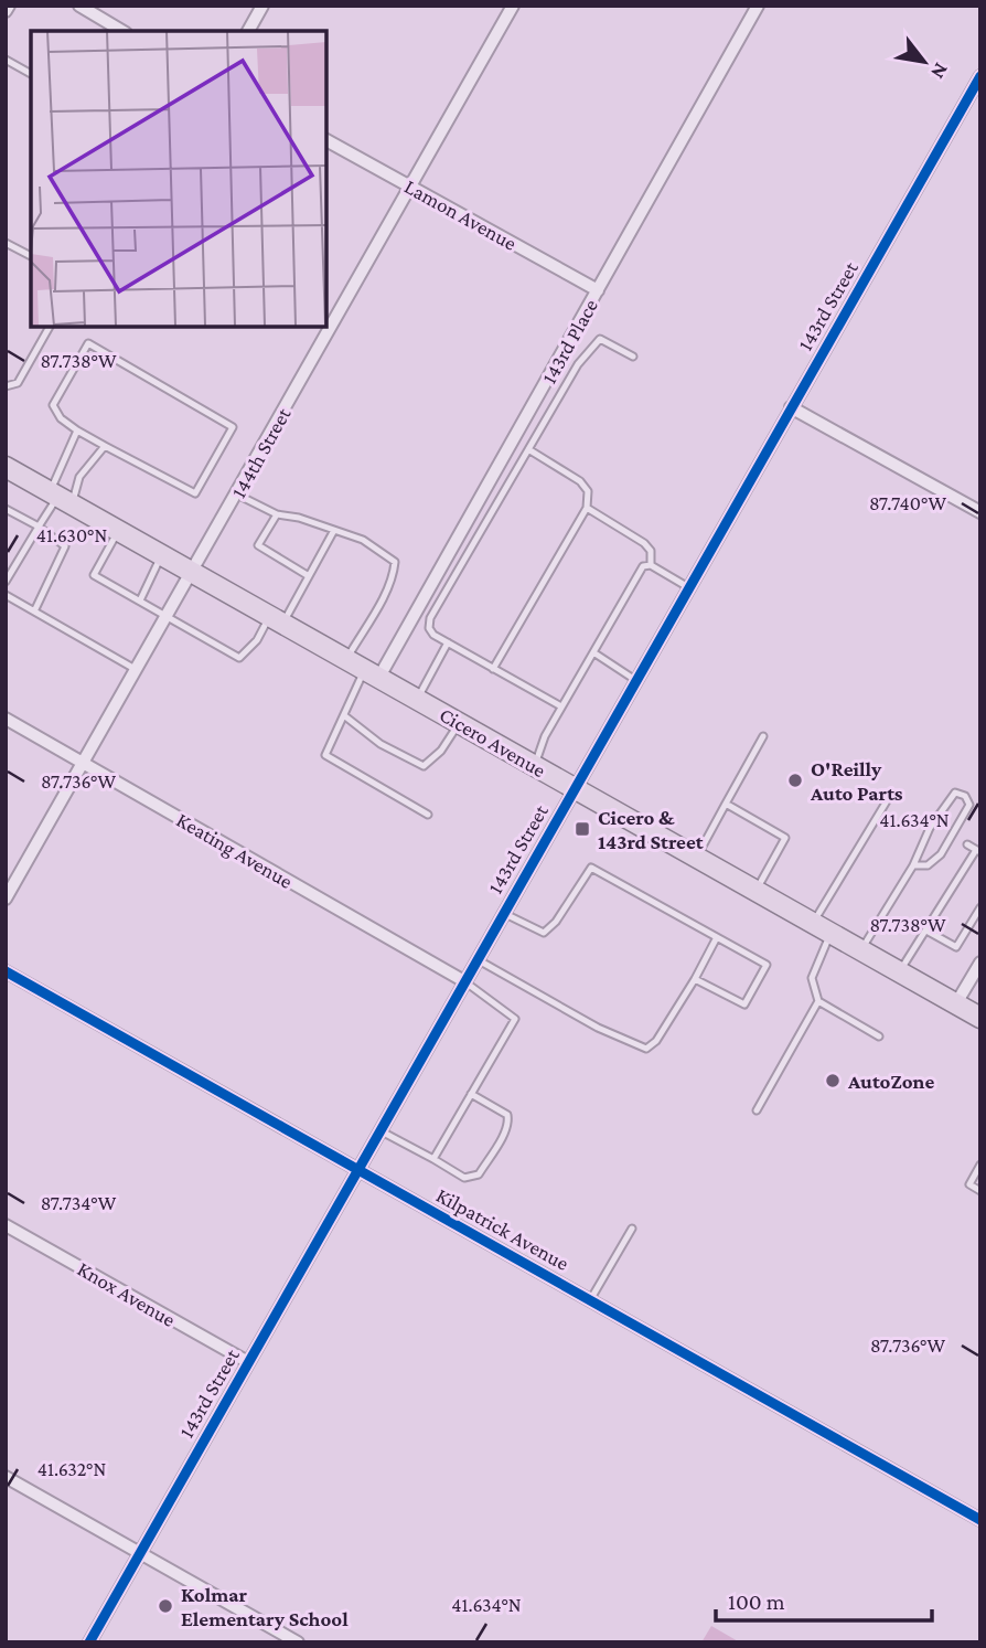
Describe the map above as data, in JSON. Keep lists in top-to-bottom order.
{
  "streets": {
    "main road": ["Cicero Avenue"],
    "street": [
      "Lamon Avenue",
      "143rd Street",
      "143rd Place",
      "144th Street",
      "Keating Avenue",
      "Kilpatrick Avenue",
      "Knox Avenue"
    ]
  },
  "crossings": [
    ["Lamon Avenue", "143rd Place"],
    ["Lamon Avenue", "144th Street"],
    ["143rd Street", "Cicero Avenue"],
    ["143rd Street", "Keating Avenue"],
    ["143rd Street", "Kilpatrick Avenue"],
    ["143rd Street", "Knox Avenue"],
    ["143rd Place", "Cicero Avenue"],
    ["144th Street", "Cicero Avenue"],
    ["144th Street", "Keating Avenue"]
  ],
  "places": {
    "other": ["O'Reilly Auto Parts", "AutoZone", "Kolmar Elementary School"],
    "transit": ["Cicero & 143rd Street"]
  },
  "scale_bar": "100 m",
  "north": "bottom right",
  "coordinates": [
    "87.738°W",
    "87.740°W",
    "41.630°N",
    "87.736°W",
    "41.634°N",
    "87.734°W",
    "41.632°N"
  ]
}
